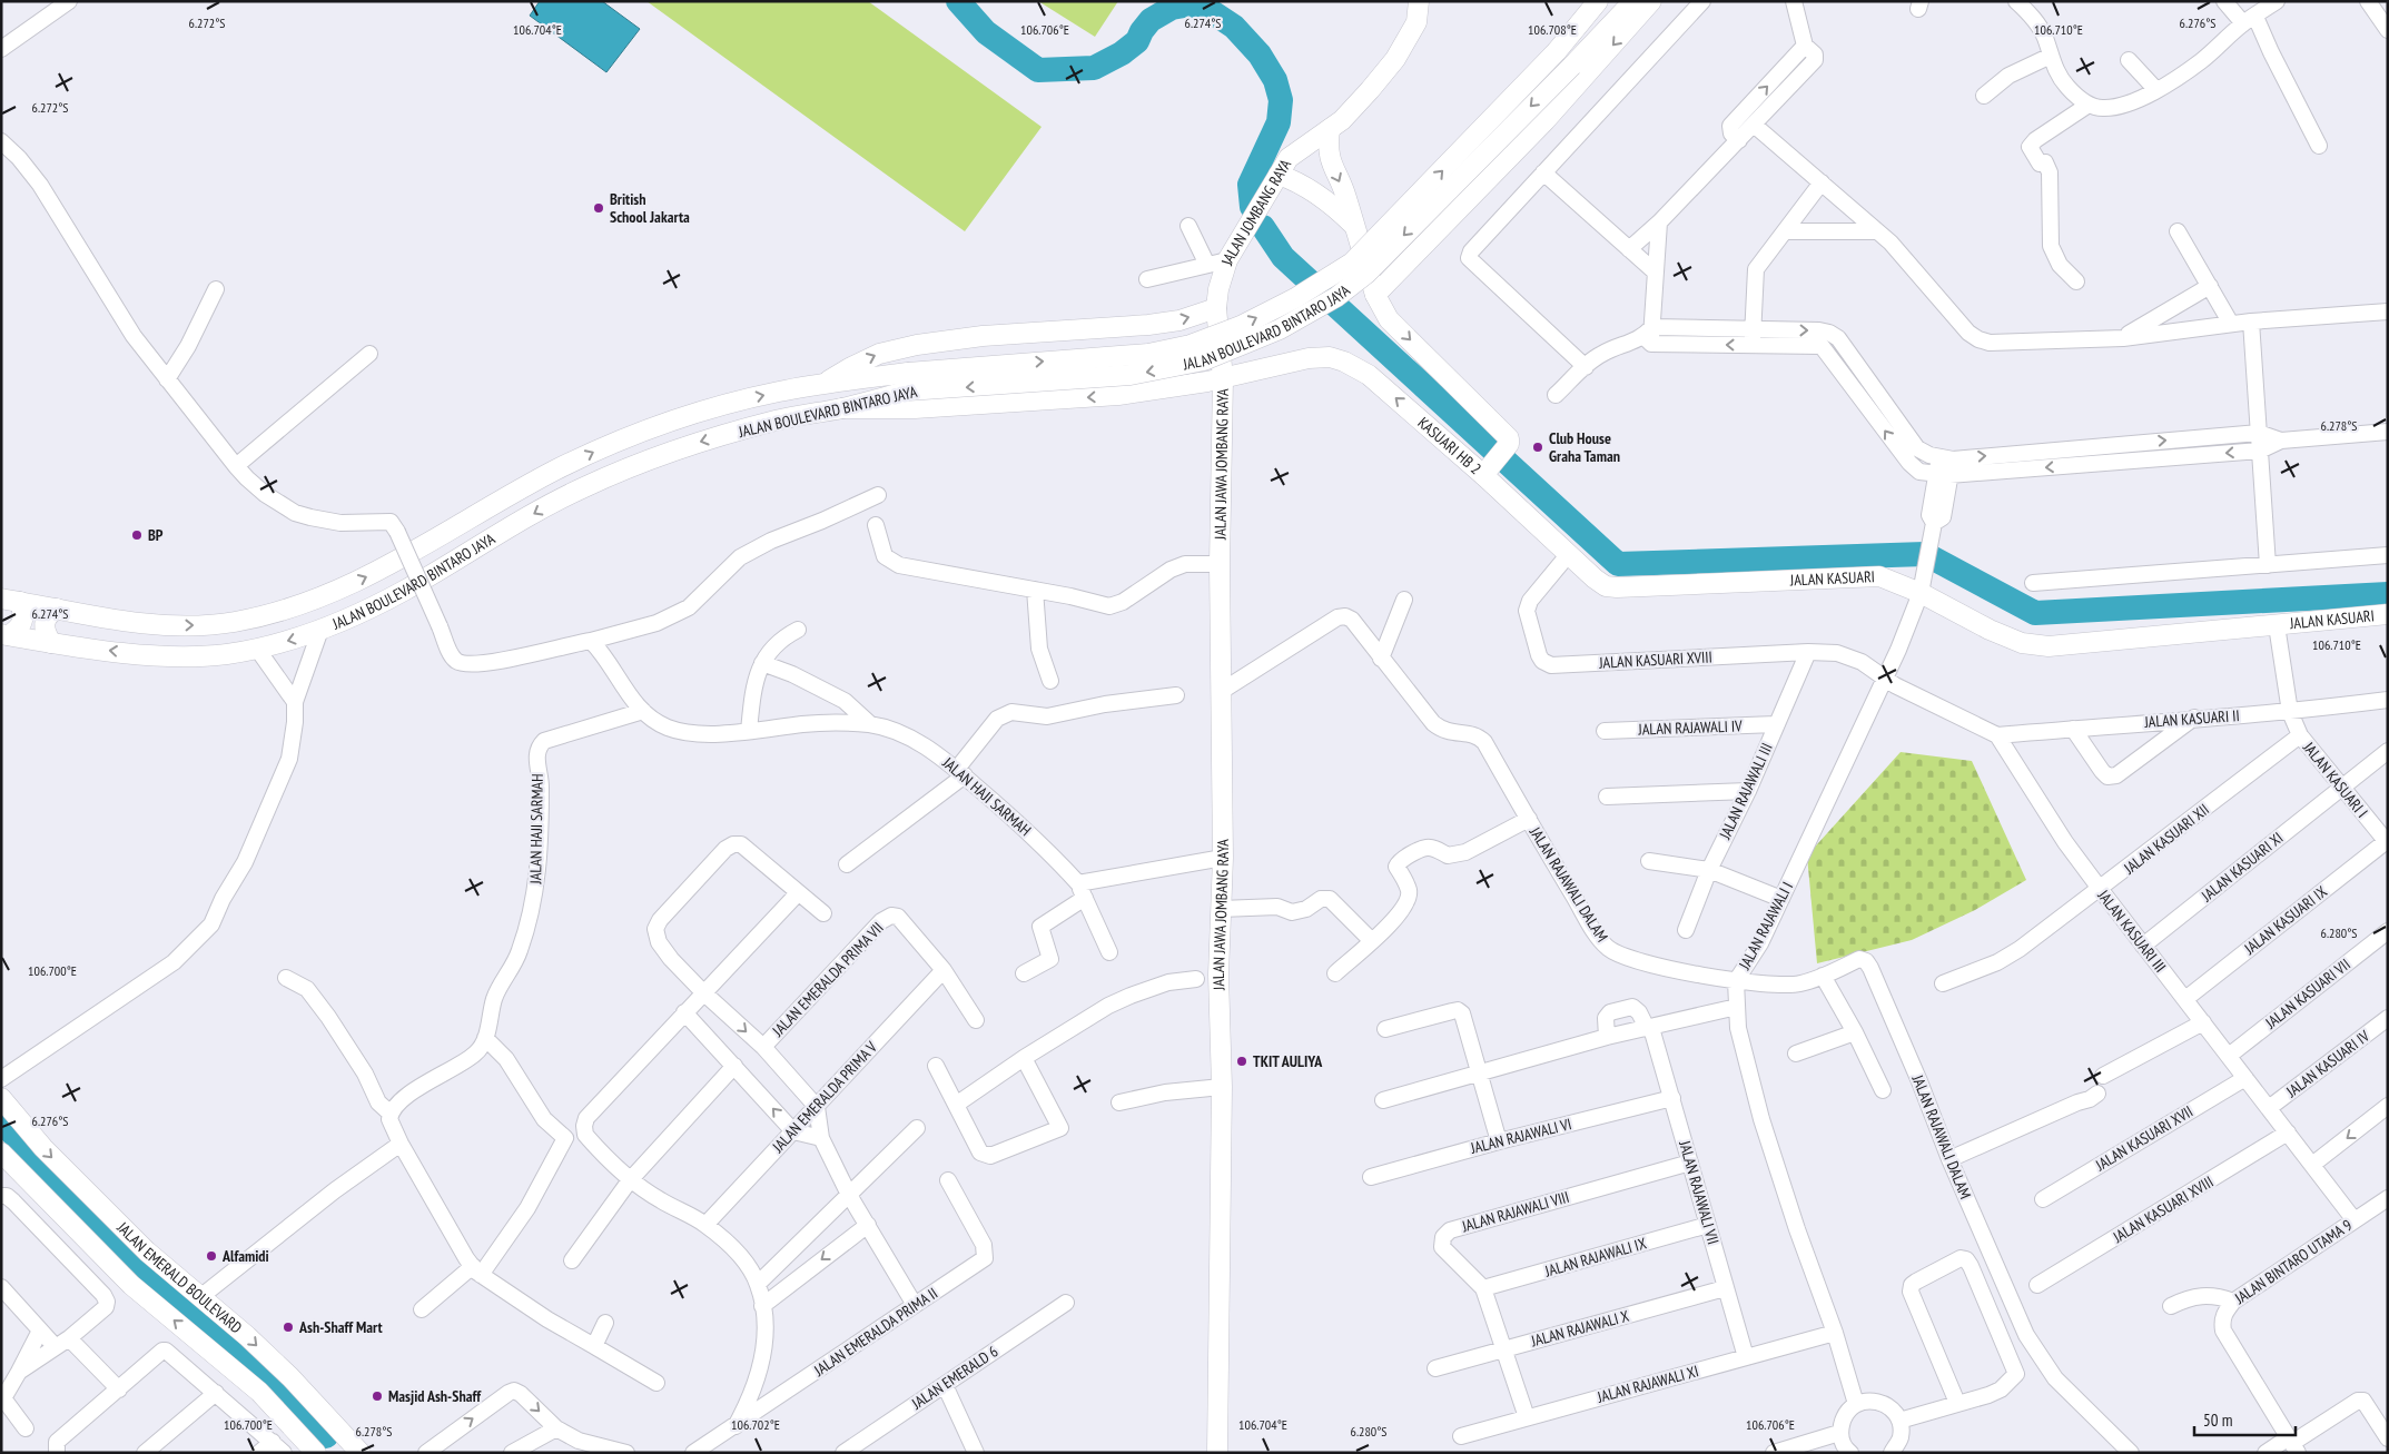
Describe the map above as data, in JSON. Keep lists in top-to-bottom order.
{
  "streets": {
    "main road": [
      "JALAN JOMBANG RAYA",
      "JALAN BOULEVARD BINTARO JAYA",
      "KASUARI HB 2",
      "JALAN JAWA JOMBANG RAYA",
      "JALAN KASUARI",
      "JALAN EMERALD BOULEVARD"
    ],
    "street": [
      "JALAN KASUARI XVIII",
      "JALAN KASUARI II",
      "JALAN RAJAWALI IV",
      "JALAN KASUARI I",
      "JALAN RAJAWALI III",
      "JALAN HAJI SARMAH",
      "JALAN KASUARI XII",
      "JALAN KASUARI XI",
      "JALAN RAJAWALI DALAM",
      "JALAN KASUARI IX",
      "JALAN RAJAWALI I",
      "JALAN KASUARI III",
      "JALAN EMERALDA PRIMA VII",
      "JALAN KASUARI VII",
      "JALAN KASUARI IV",
      "JALAN EMERALDA PRIMA V",
      "JALAN RAJAWALI VI",
      "JALAN KASUARI XVII",
      "JALAN RAJAWALI VII",
      "JALAN RAJAWALI VIII",
      "JALAN RAJAWALI IX",
      "JALAN BINTARO UTAMA 9",
      "JALAN RAJAWALI X",
      "JALAN EMERALDA PRIMA II",
      "JALAN EMERALD 6",
      "JALAN RAJAWALI XI"
    ]
  },
  "crossings": [
    ["JALAN JOMBANG RAYA", "KASUARI HB 2"],
    ["JALAN JOMBANG RAYA", "JALAN JAWA JOMBANG RAYA"],
    ["JALAN BOULEVARD BINTARO JAYA", "KASUARI HB 2"],
    ["KASUARI HB 2", "JALAN JAWA JOMBANG RAYA"],
    ["KASUARI HB 2", "JALAN KASUARI"],
    ["JALAN JAWA JOMBANG RAYA", "JALAN RAJAWALI DALAM"],
    ["JALAN KASUARI", "JALAN KASUARI XVIII"],
    ["JALAN KASUARI", "JALAN KASUARI II"],
    ["JALAN KASUARI", "JALAN KASUARI I"],
    ["JALAN KASUARI", "JALAN RAJAWALI I"],
    ["JALAN KASUARI XVIII", "JALAN RAJAWALI III"],
    ["JALAN KASUARI XVIII", "JALAN RAJAWALI I"],
    ["JALAN KASUARI XVIII", "JALAN KASUARI III"],
    ["JALAN KASUARI II", "JALAN KASUARI I"],
    ["JALAN KASUARI II", "JALAN KASUARI III"],
    ["JALAN RAJAWALI IV", "JALAN RAJAWALI III"],
    ["JALAN KASUARI I", "JALAN KASUARI XII"],
    ["JALAN KASUARI I", "JALAN KASUARI XI"],
    ["JALAN KASUARI I", "JALAN KASUARI IX"],
    ["JALAN KASUARI XII", "JALAN KASUARI III"],
    ["JALAN KASUARI XI", "JALAN KASUARI III"],
    ["JALAN RAJAWALI DALAM", "JALAN RAJAWALI I"],
    ["JALAN KASUARI IX", "JALAN KASUARI III"],
    ["JALAN RAJAWALI I", "JALAN RAJAWALI XI"],
    ["JALAN KASUARI III", "JALAN KASUARI VII"],
    ["JALAN KASUARI III", "JALAN KASUARI IV"],
    ["JALAN KASUARI III", "JALAN KASUARI XVII"],
    ["JALAN KASUARI III", "JALAN BINTARO UTAMA 9"],
    ["JALAN EMERALDA PRIMA VII", "JALAN EMERALDA PRIMA V"],
    ["JALAN RAJAWALI VI", "JALAN RAJAWALI VII"],
    ["JALAN RAJAWALI VII", "JALAN RAJAWALI VIII"],
    ["JALAN RAJAWALI VII", "JALAN RAJAWALI IX"],
    ["JALAN RAJAWALI VII", "JALAN RAJAWALI X"],
    ["JALAN RAJAWALI VII", "JALAN RAJAWALI XI"],
    ["JALAN RAJAWALI VIII", "JALAN RAJAWALI IX"],
    ["JALAN RAJAWALI VIII", "JALAN RAJAWALI X"],
    ["JALAN RAJAWALI VIII", "JALAN RAJAWALI XI"]
  ],
  "places": [
    "British School Jakarta",
    "Club House Graha Taman",
    "BP",
    "TKIT AULIYA",
    "Alfamidi",
    "Ash-Shaff Mart",
    "Masjid Ash-Shaff"
  ],
  "scale_bar": "50 m",
  "coordinates": [
    "6.272°S",
    "6.274°S",
    "6.276°S",
    "106.704°E",
    "106.706°E",
    "106.708°E",
    "106.710°E",
    "6.278°S",
    "6.280°S",
    "106.700°E",
    "106.702°E"
  ]
}
